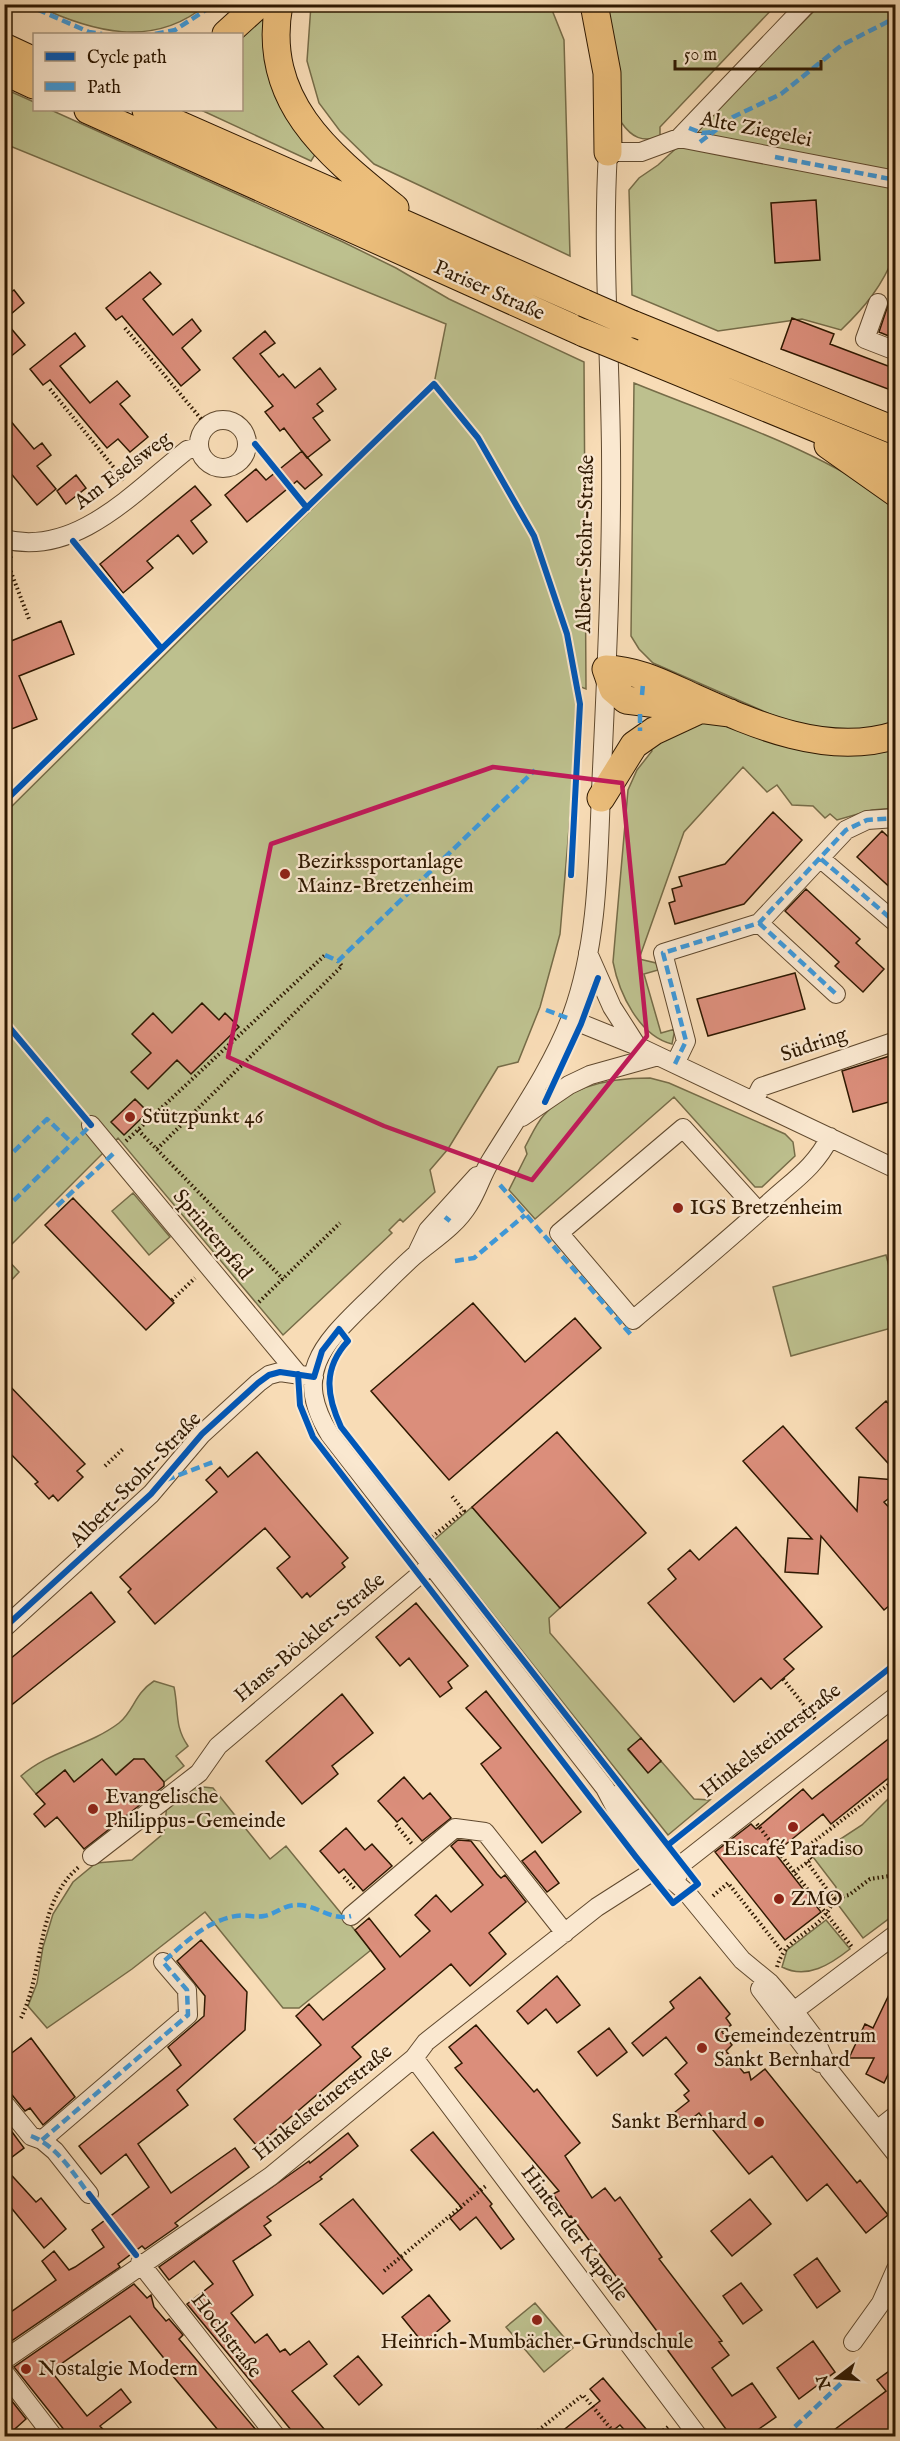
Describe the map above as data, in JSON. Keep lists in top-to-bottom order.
{
  "streets": {
    "highway": ["Pariser Straße"],
    "street": [
      "Alte Ziegelei",
      "Am Eselsweg",
      "Albert-Stohr-Straße",
      "Südring",
      "Sprinterpfad",
      "Hans-Böckler-Straße",
      "Hinkelsteinerstraße",
      "Hinter der Kapelle",
      "Hochstraße"
    ]
  },
  "crossings": [
    ["Alte Ziegelei", "Albert-Stohr-Straße"],
    ["Albert-Stohr-Straße", "Sprinterpfad"],
    ["Hinkelsteinerstraße", "Hinter der Kapelle"],
    ["Hinkelsteinerstraße", "Hochstraße"]
  ],
  "places": [
    "Bezirkssportanlage Mainz-Bretzenheim",
    "Stützpunkt 46",
    "IGS Bretzenheim",
    "Evangelische Philippus-Gemeinde",
    "Eiscafé Paradiso",
    "ZMO",
    "Gemeindezentrum Sankt Bernhard",
    "Sankt Bernhard",
    "Heinrich-Mumbächer-Grundschule",
    "Nostalgie Modern"
  ],
  "legend": ["Cycle path", "Path"],
  "scale_bar": "50 m",
  "north": "left"
}
